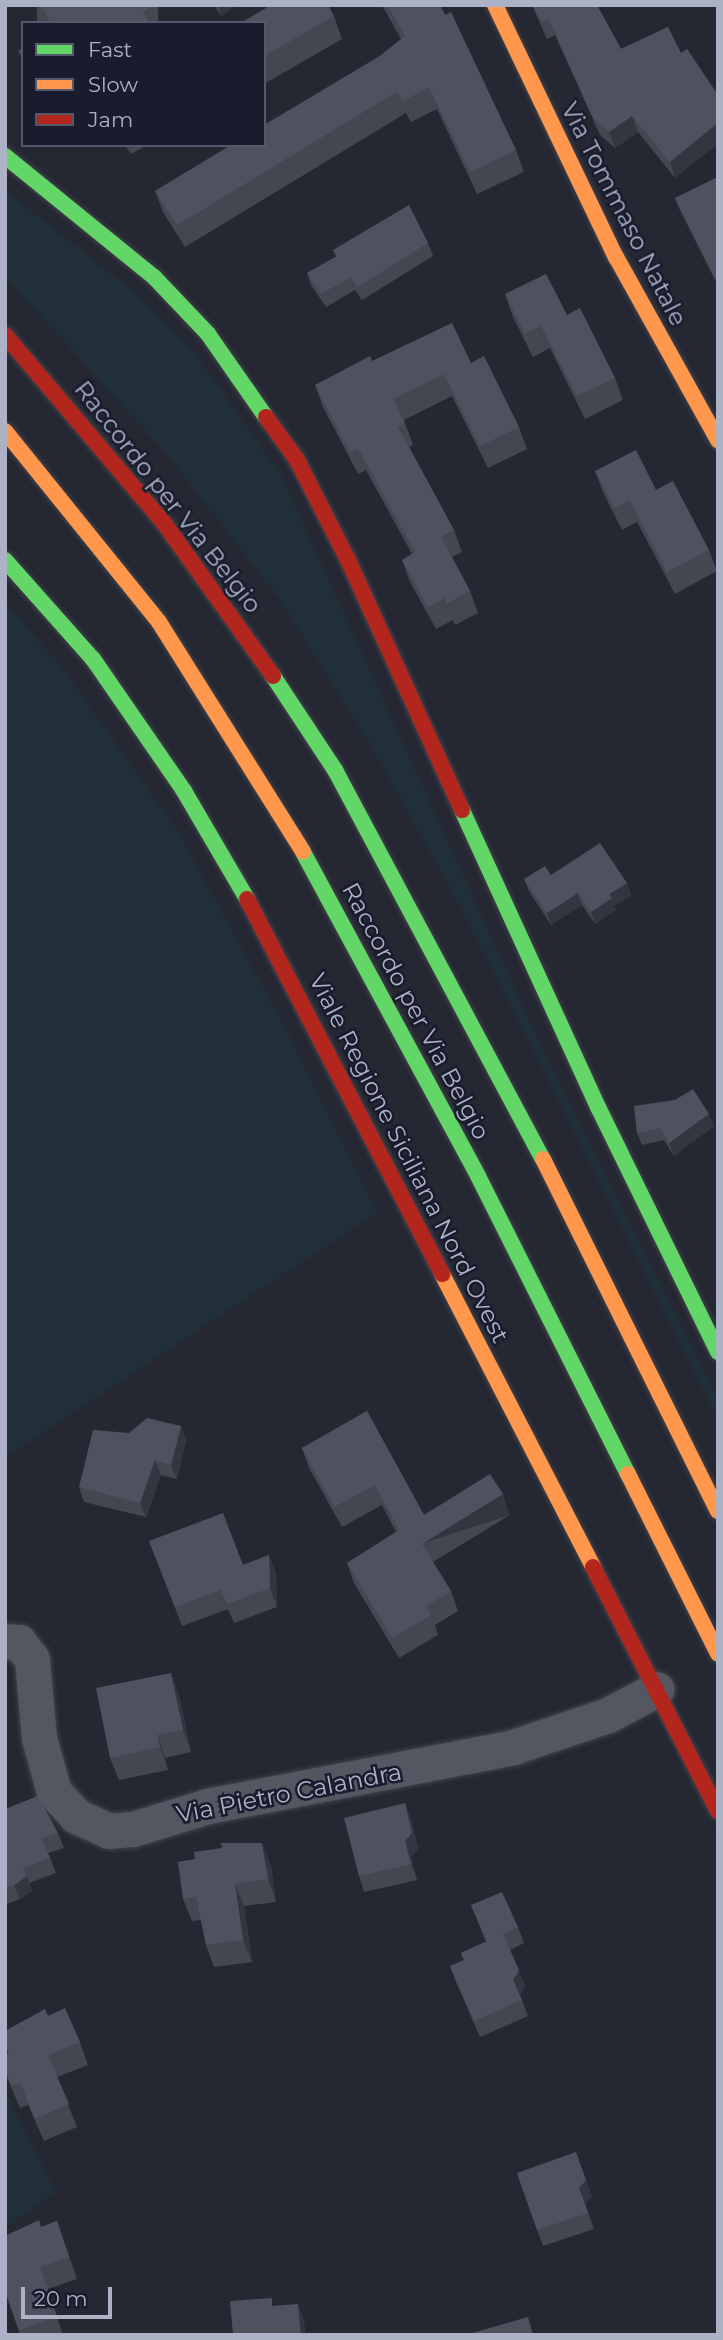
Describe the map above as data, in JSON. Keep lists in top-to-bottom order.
{
  "streets": {
    "main road": ["Via Tommaso Natale", "Raccordo per Via Belgio", "Viale Regione Siciliana Nord Ovest"],
    "street": ["Via Pietro Calandra"]
  },
  "crossings": [
    ["Viale Regione Siciliana Nord Ovest", "Via Pietro Calandra"]
  ],
  "legend": ["Fast", "Slow", "Jam"],
  "scale_bar": "20 m"
}
